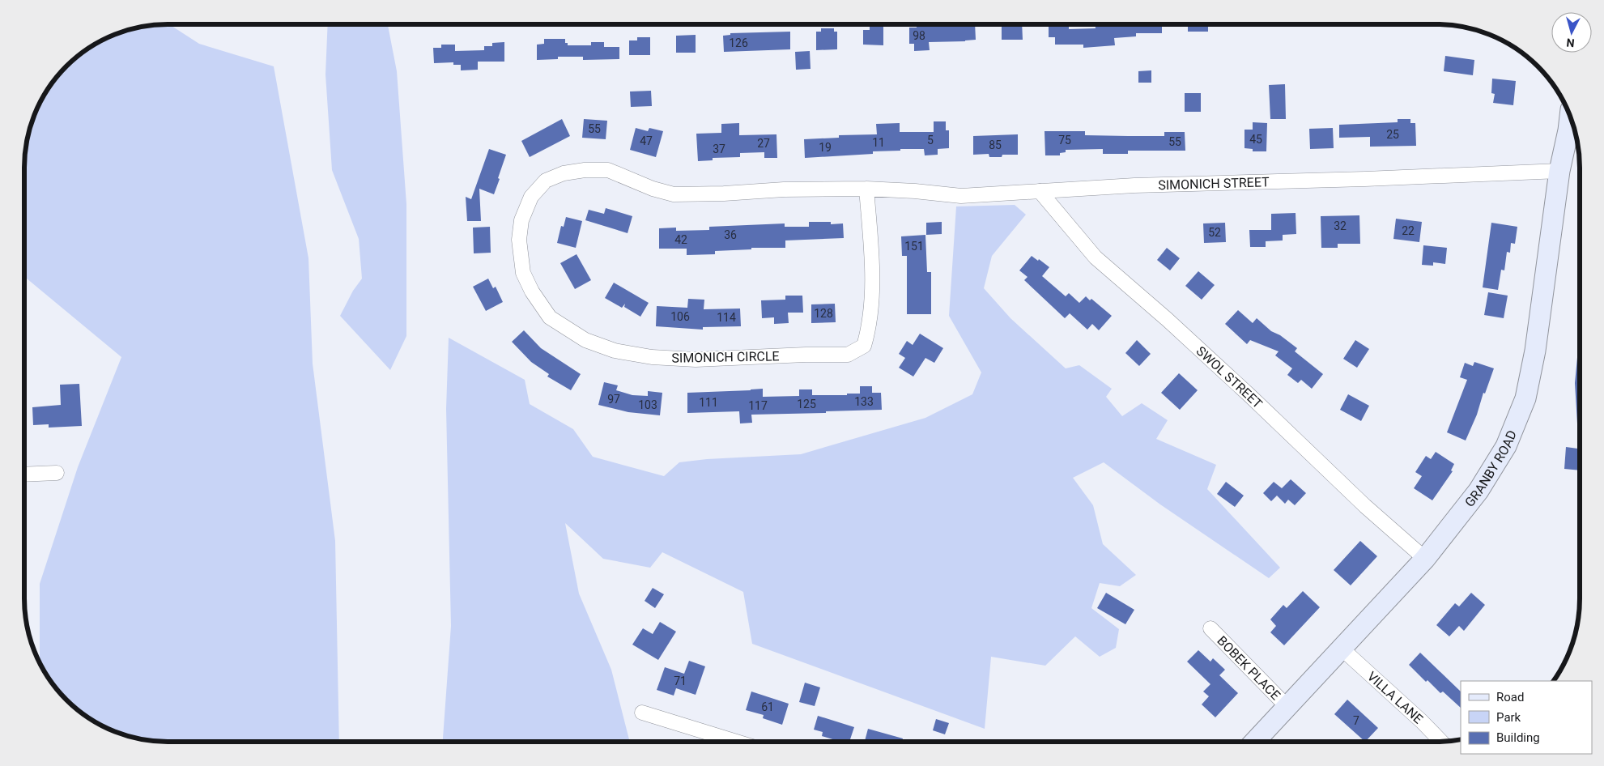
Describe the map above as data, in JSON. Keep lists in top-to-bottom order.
{
  "streets": {
    "main road": ["GRANBY ROAD"],
    "street": [
      "SIMONICH STREET",
      "SIMONICH CIRCLE",
      "SWOL STREET",
      "BOBEK PLACE",
      "VILLA LANE"
    ]
  },
  "crossings": [
    ["SIMONICH STREET", "SIMONICH CIRCLE"],
    ["SIMONICH STREET", "SWOL STREET"],
    ["SIMONICH STREET", "GRANBY ROAD"],
    ["SWOL STREET", "GRANBY ROAD"],
    ["GRANBY ROAD", "BOBEK PLACE"],
    ["GRANBY ROAD", "VILLA LANE"]
  ],
  "house_numbers": [
    "98",
    "126",
    "55",
    "25",
    "45",
    "5",
    "75",
    "47",
    "55",
    "11",
    "27",
    "85",
    "19",
    "37",
    "32",
    "22",
    "52",
    "36",
    "42",
    "151",
    "128",
    "106",
    "114",
    "97",
    "133",
    "111",
    "125",
    "103",
    "117",
    "71",
    "61",
    "7"
  ],
  "legend": ["Road", "Park", "Building"],
  "north": "bottom"
}
